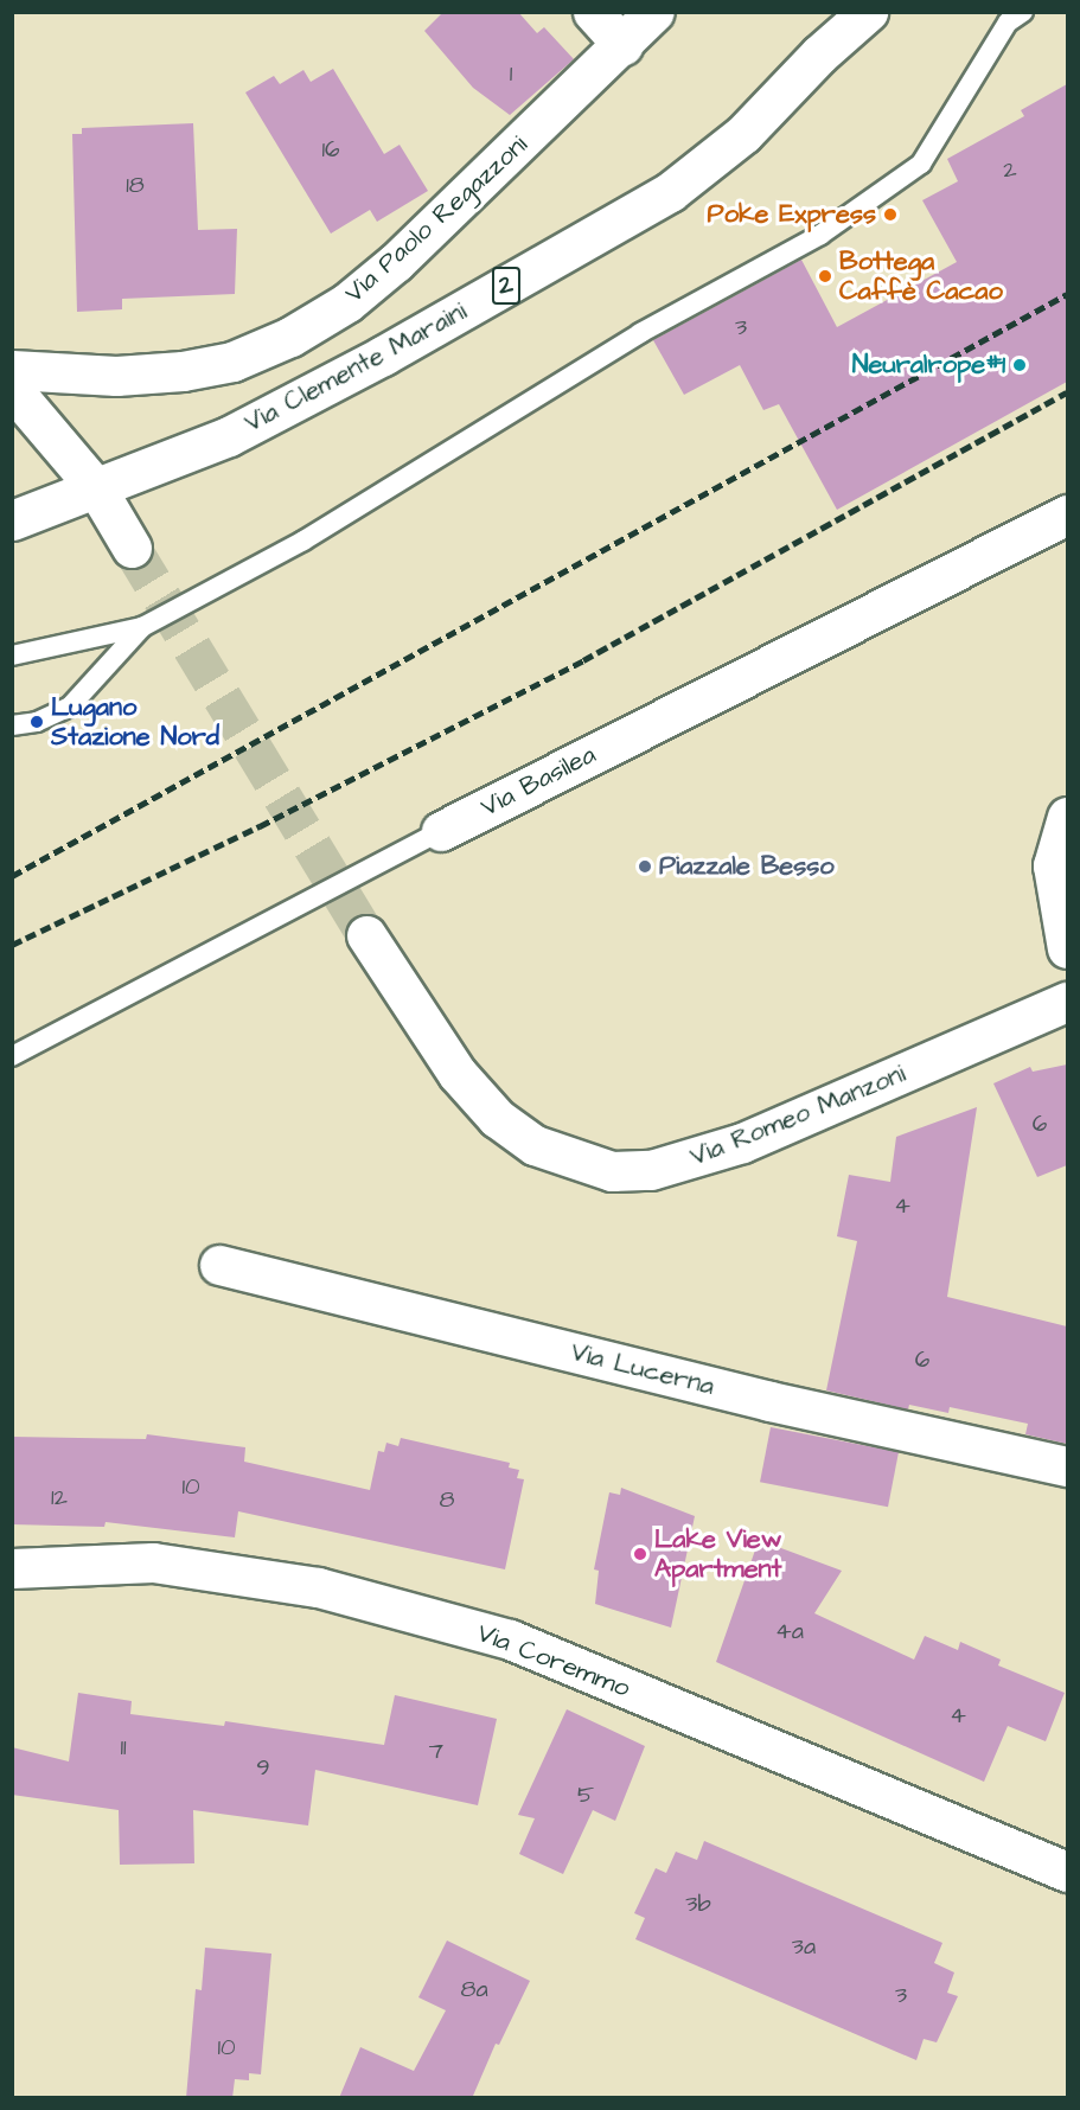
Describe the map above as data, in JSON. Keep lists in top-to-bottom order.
{
  "streets": {
    "street": [
      "Via Paolo Regazzoni",
      "2",
      "Via Clemente Maraini",
      "Via Basilea",
      "Via Romeo Manzoni",
      "Via Lucerna",
      "Via Coremmo"
    ]
  },
  "crossings": [
    ["2", "Via Clemente Maraini"]
  ],
  "places": [
    "Poke Express",
    "Bottega Caffè Cacao",
    "Neuralrope#1",
    "Lugano Stazione Nord",
    "Piazzale Besso",
    "Lake View Apartment"
  ],
  "house_numbers": [
    "1",
    "16",
    "2",
    "18",
    "3",
    "6",
    "4",
    "6",
    "10",
    "12",
    "8",
    "4a",
    "4",
    "11",
    "7",
    "9",
    "5",
    "3b",
    "3a",
    "8a",
    "3",
    "10"
  ]
}
